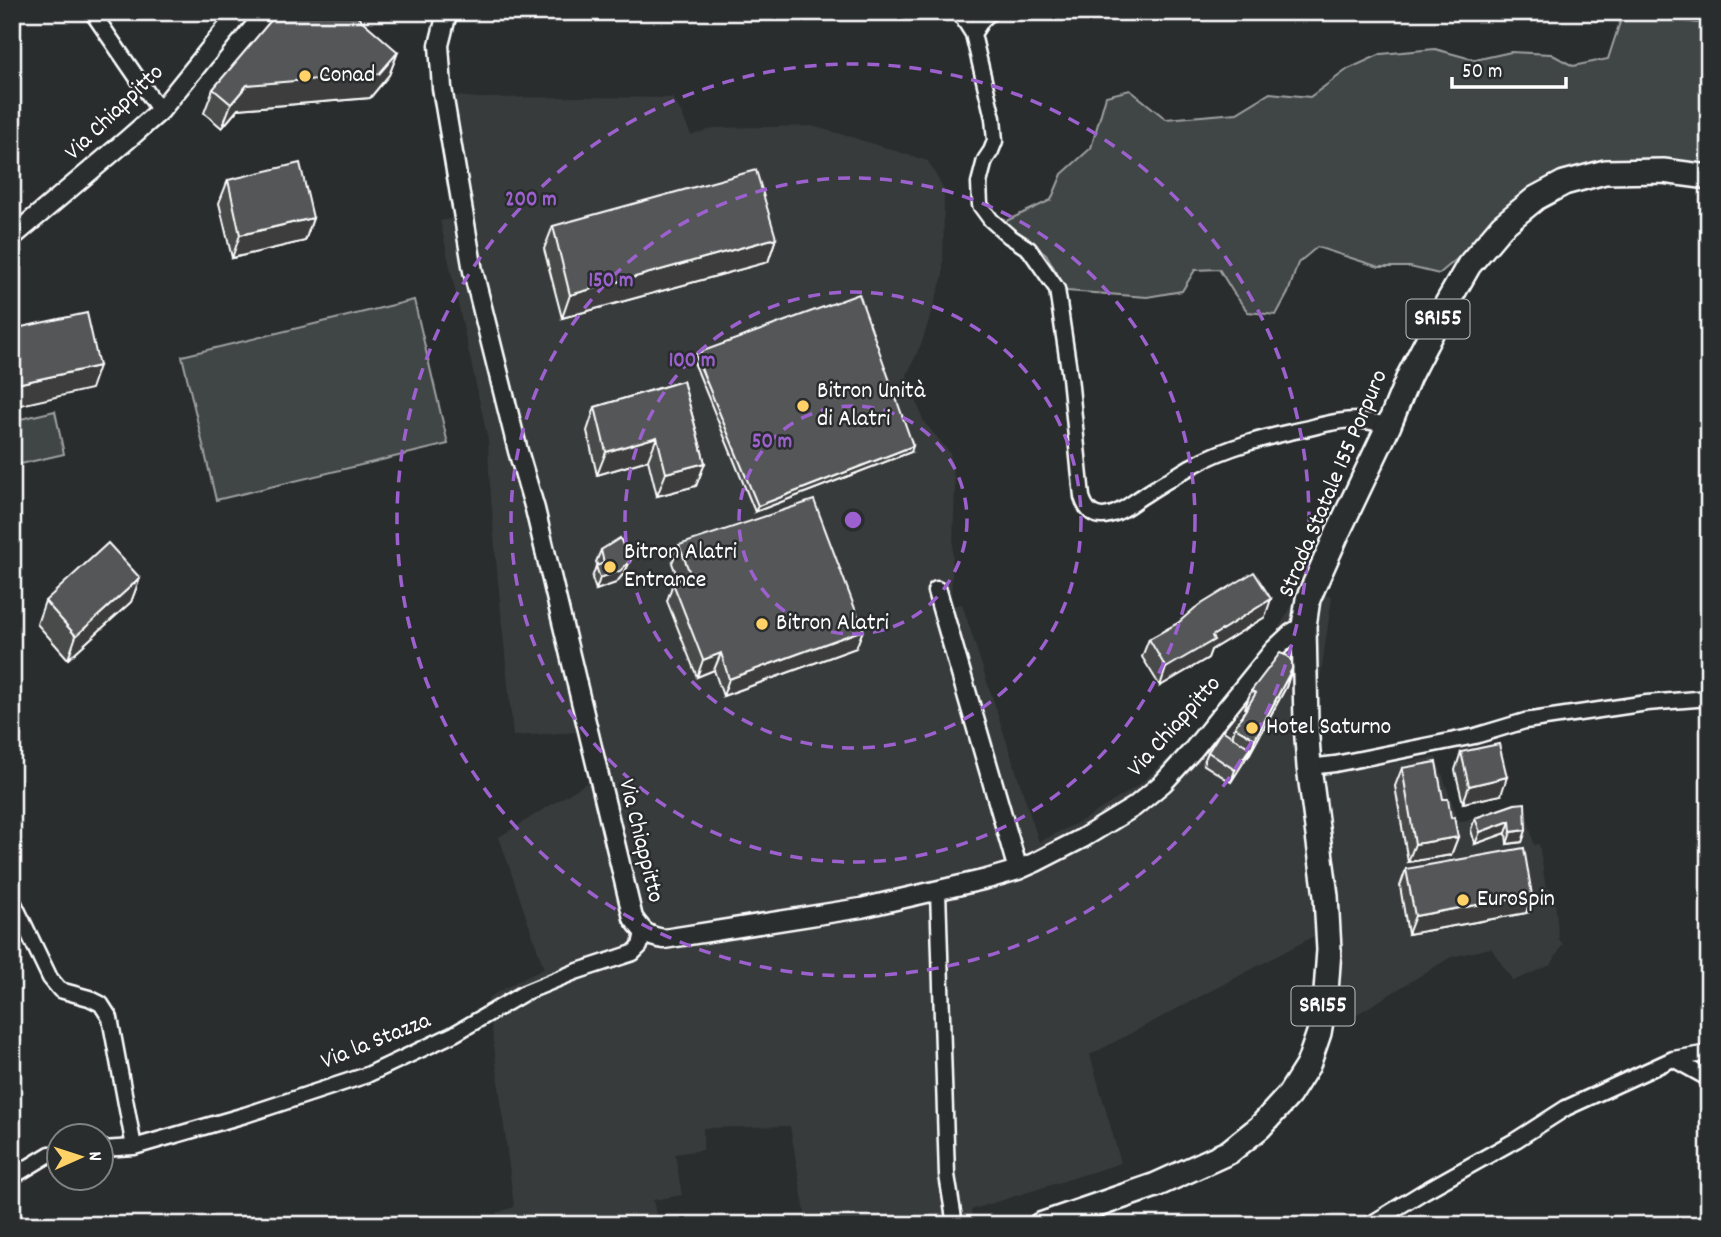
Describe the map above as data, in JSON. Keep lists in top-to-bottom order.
{
  "streets": {
    "main road": ["SR155", "Strada Statale 155 Porpuro"],
    "street": ["Via Chiappitto", "Via la Stazza"]
  },
  "crossings": [
    ["Via Chiappitto", "Strada Statale 155 Porpuro"],
    ["Via Chiappitto", "Via la Stazza"]
  ],
  "places": [
    "Conad",
    "Bitron Unità di Alatri",
    "Bitron Alatri Entrance",
    "Bitron Alatri",
    "Hotel Saturno",
    "EuroSpin"
  ],
  "scale_bar": "50 m",
  "north": "right",
  "rings": [
    "200 m",
    "150 m",
    "100 m",
    "50 m"
  ]
}
